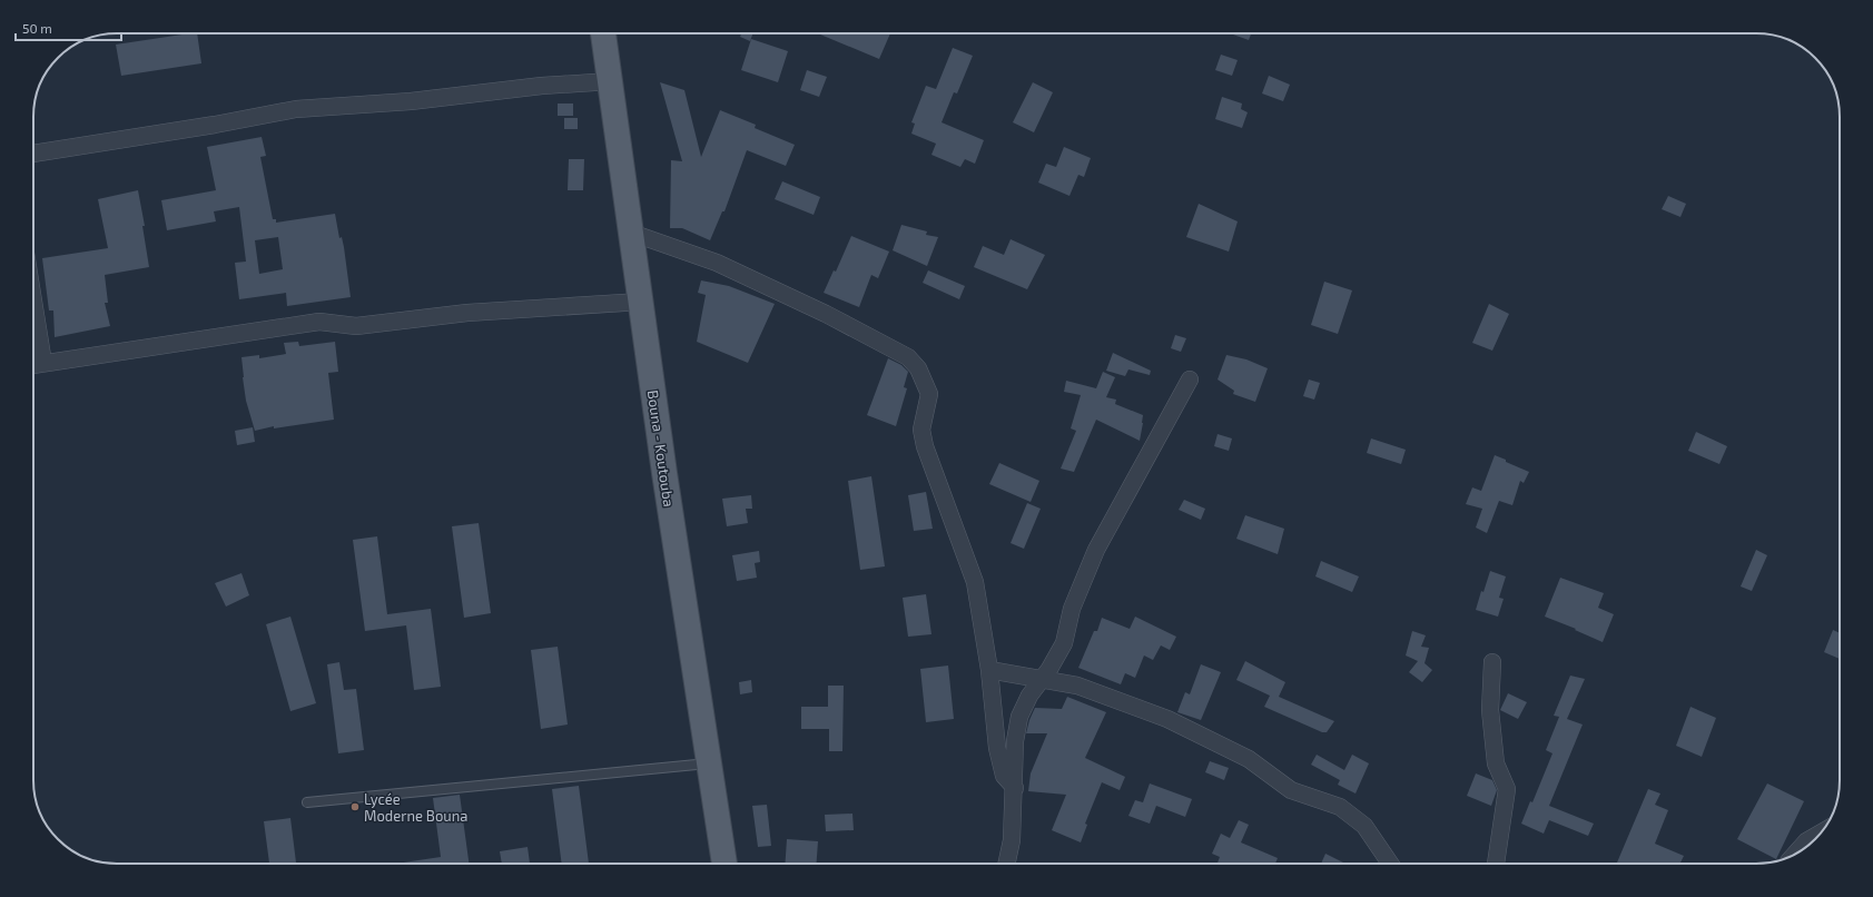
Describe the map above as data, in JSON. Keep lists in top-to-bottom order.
{
  "streets": {
    "main road": ["Bouna - Koutouba"]
  },
  "places": ["Lycée Moderne Bouna"],
  "scale_bar": "50 m"
}
